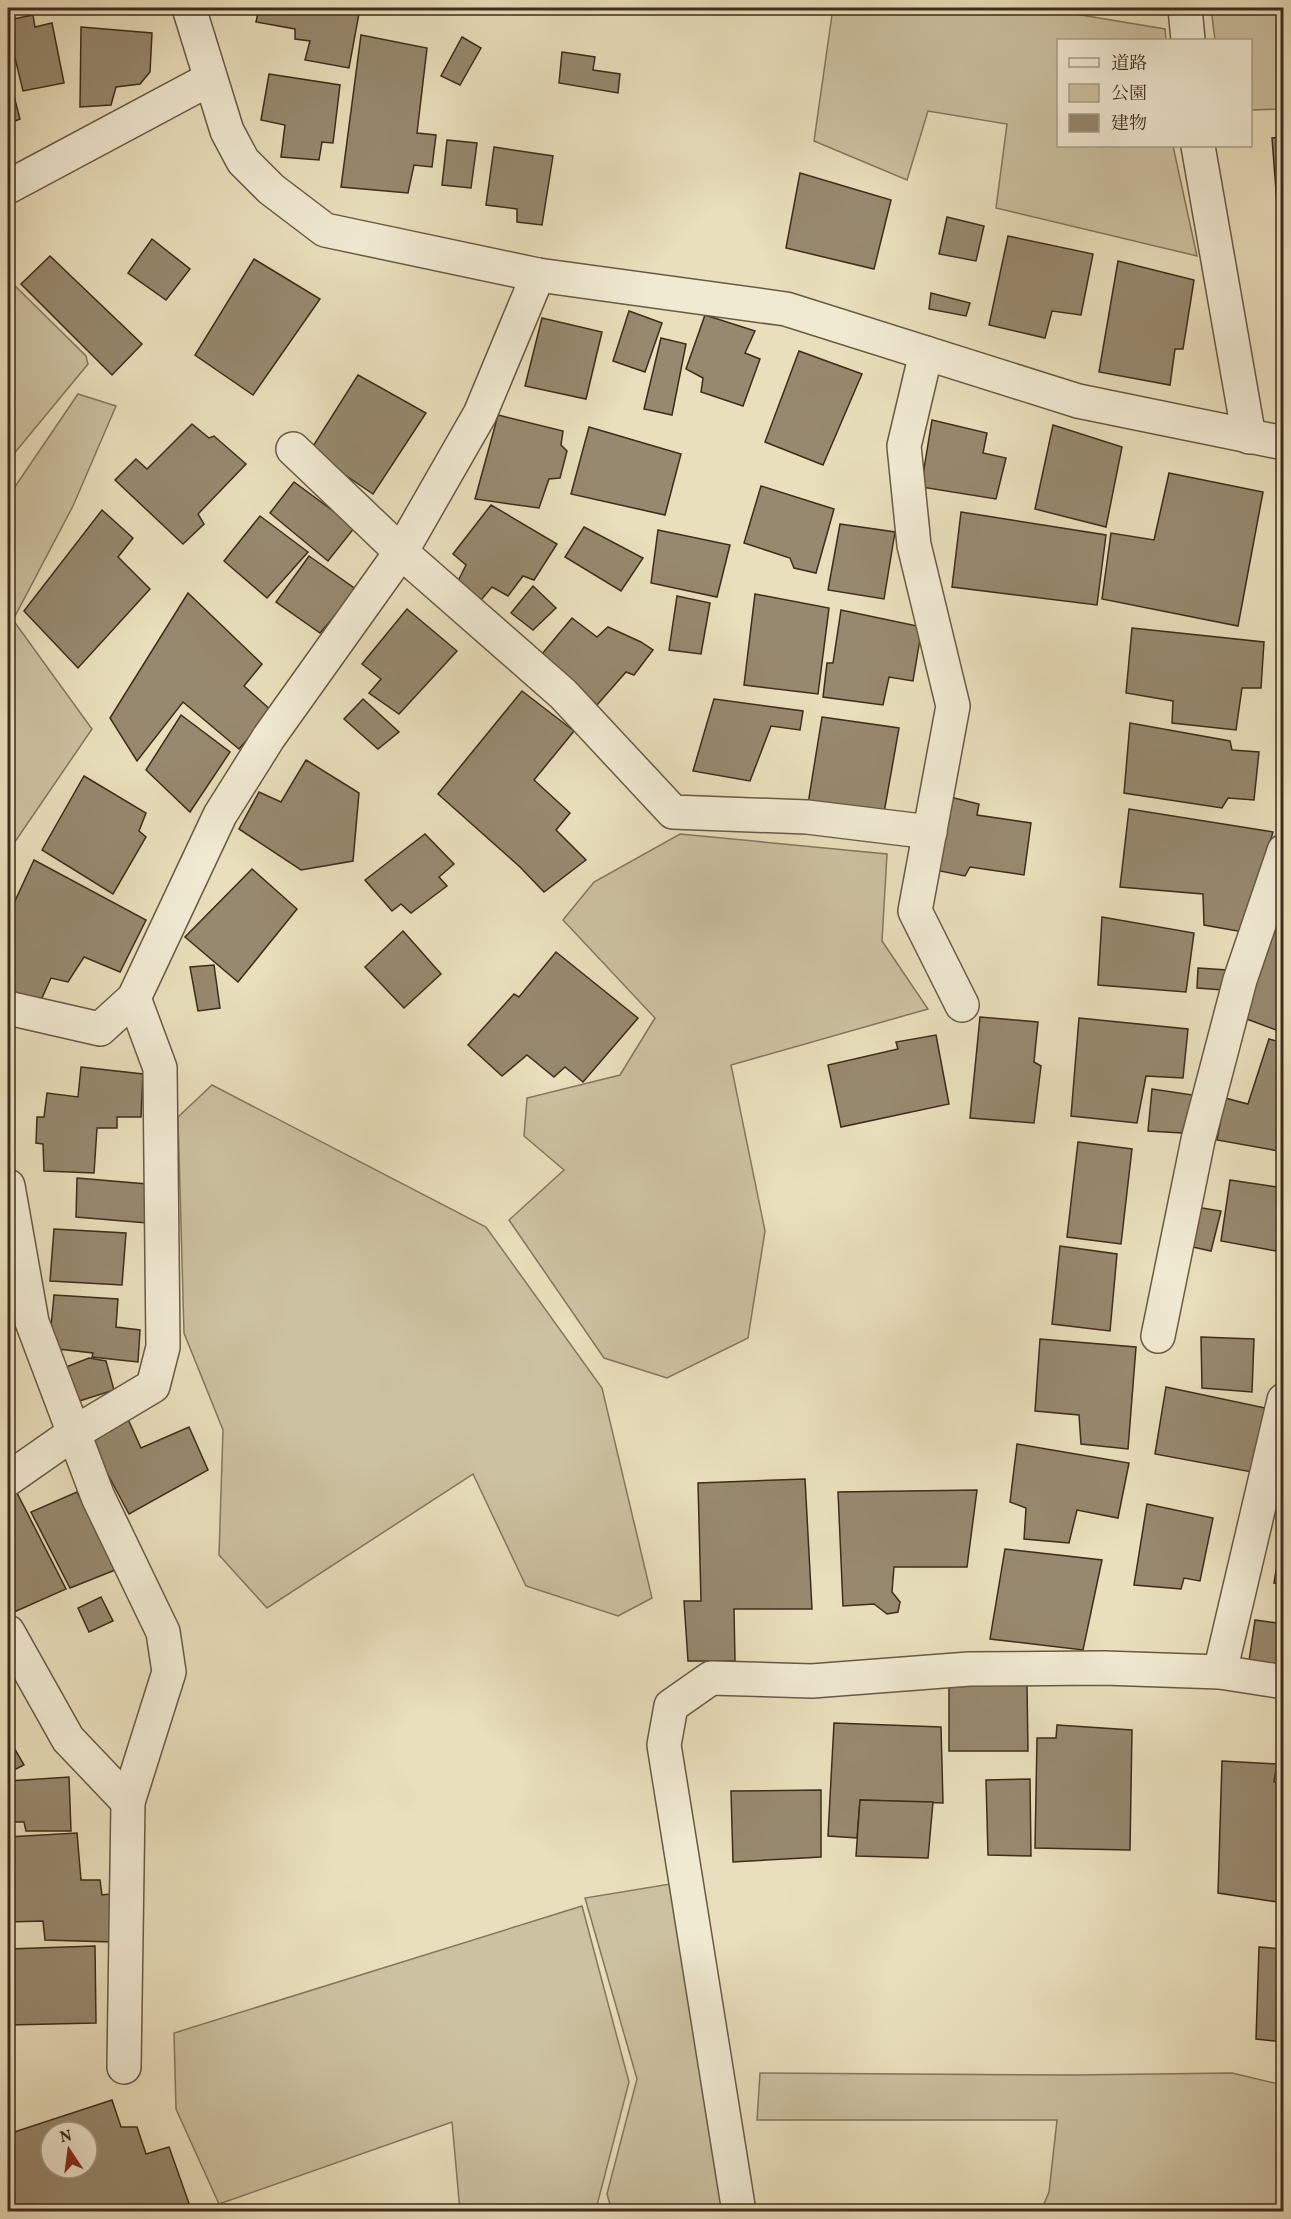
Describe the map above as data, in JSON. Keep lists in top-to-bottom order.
{
  "legend": ["道路", "公園", "建物"],
  "north": "top"
}
